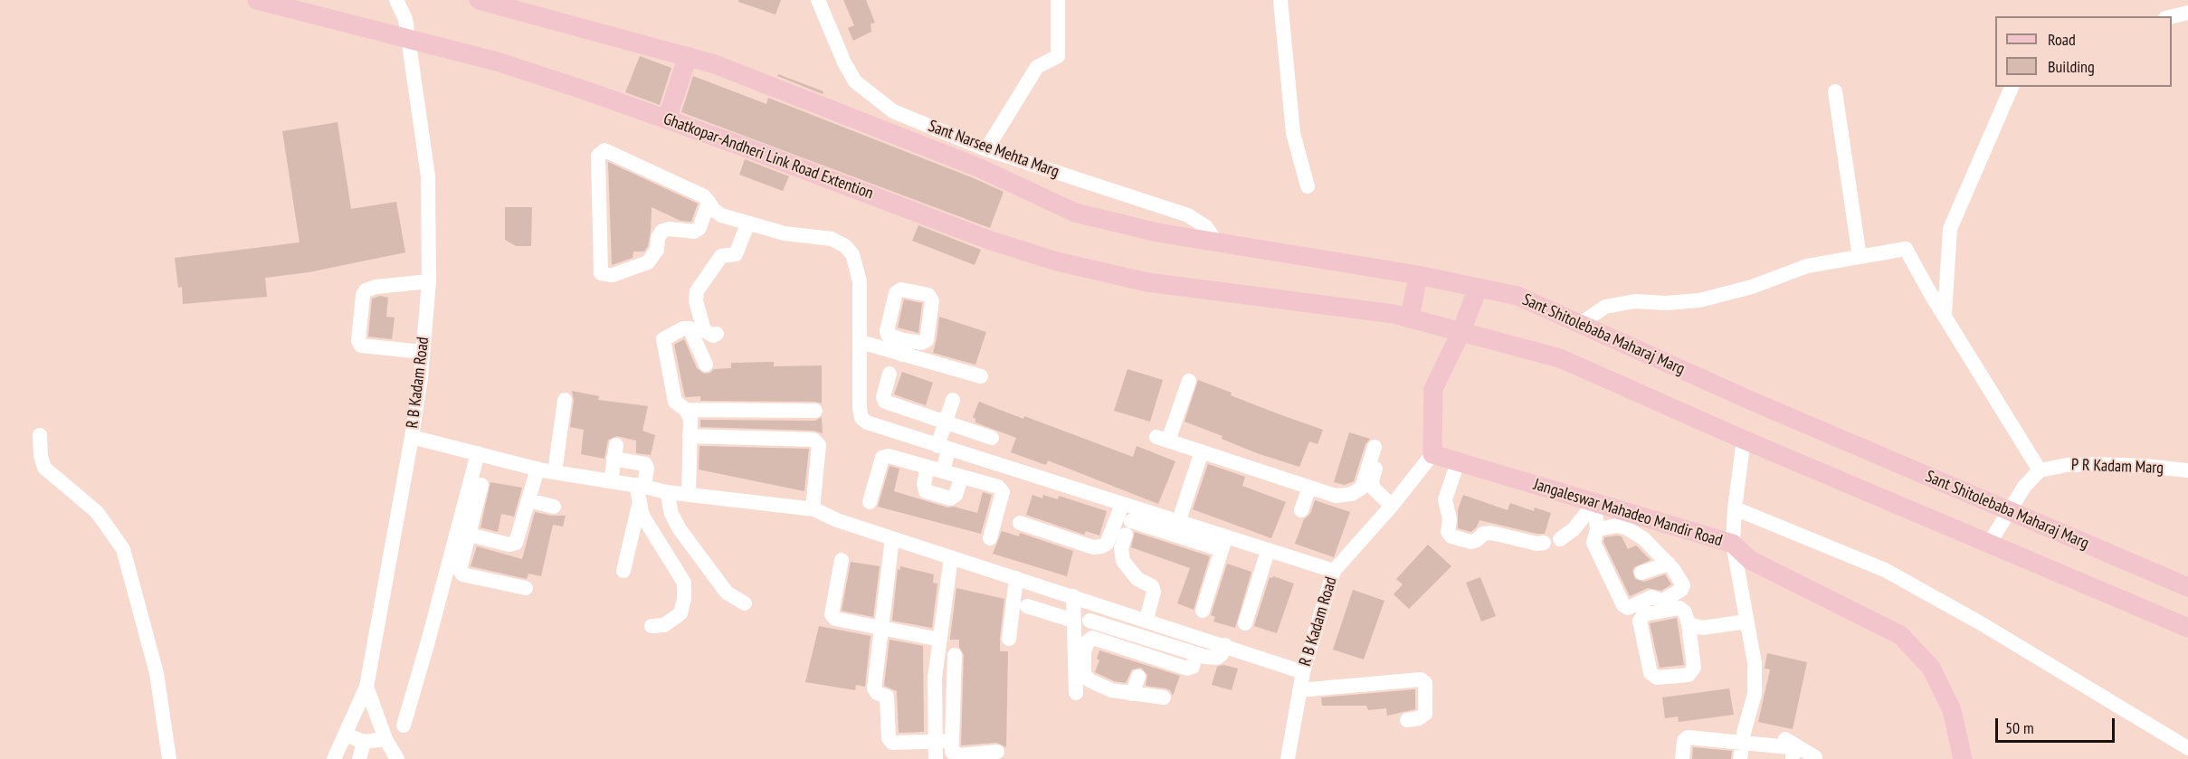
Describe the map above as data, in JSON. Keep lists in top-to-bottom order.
{
  "streets": {
    "main road": ["Ghatkopar-Andheri Link Road Extention", "Sant Shitolebaba Maharaj Marg", "Jangaleswar Mahadeo Mandir Road"],
    "street": ["Sant Narsee Mehta Marg", "R B Kadam Road", "P R Kadam Marg"]
  },
  "crossings": [
    ["Sant Narsee Mehta Marg", "Sant Shitolebaba Maharaj Marg"],
    ["R B Kadam Road", "Jangaleswar Mahadeo Mandir Road"]
  ],
  "legend": ["Road", "Building"],
  "scale_bar": "50 m"
}
